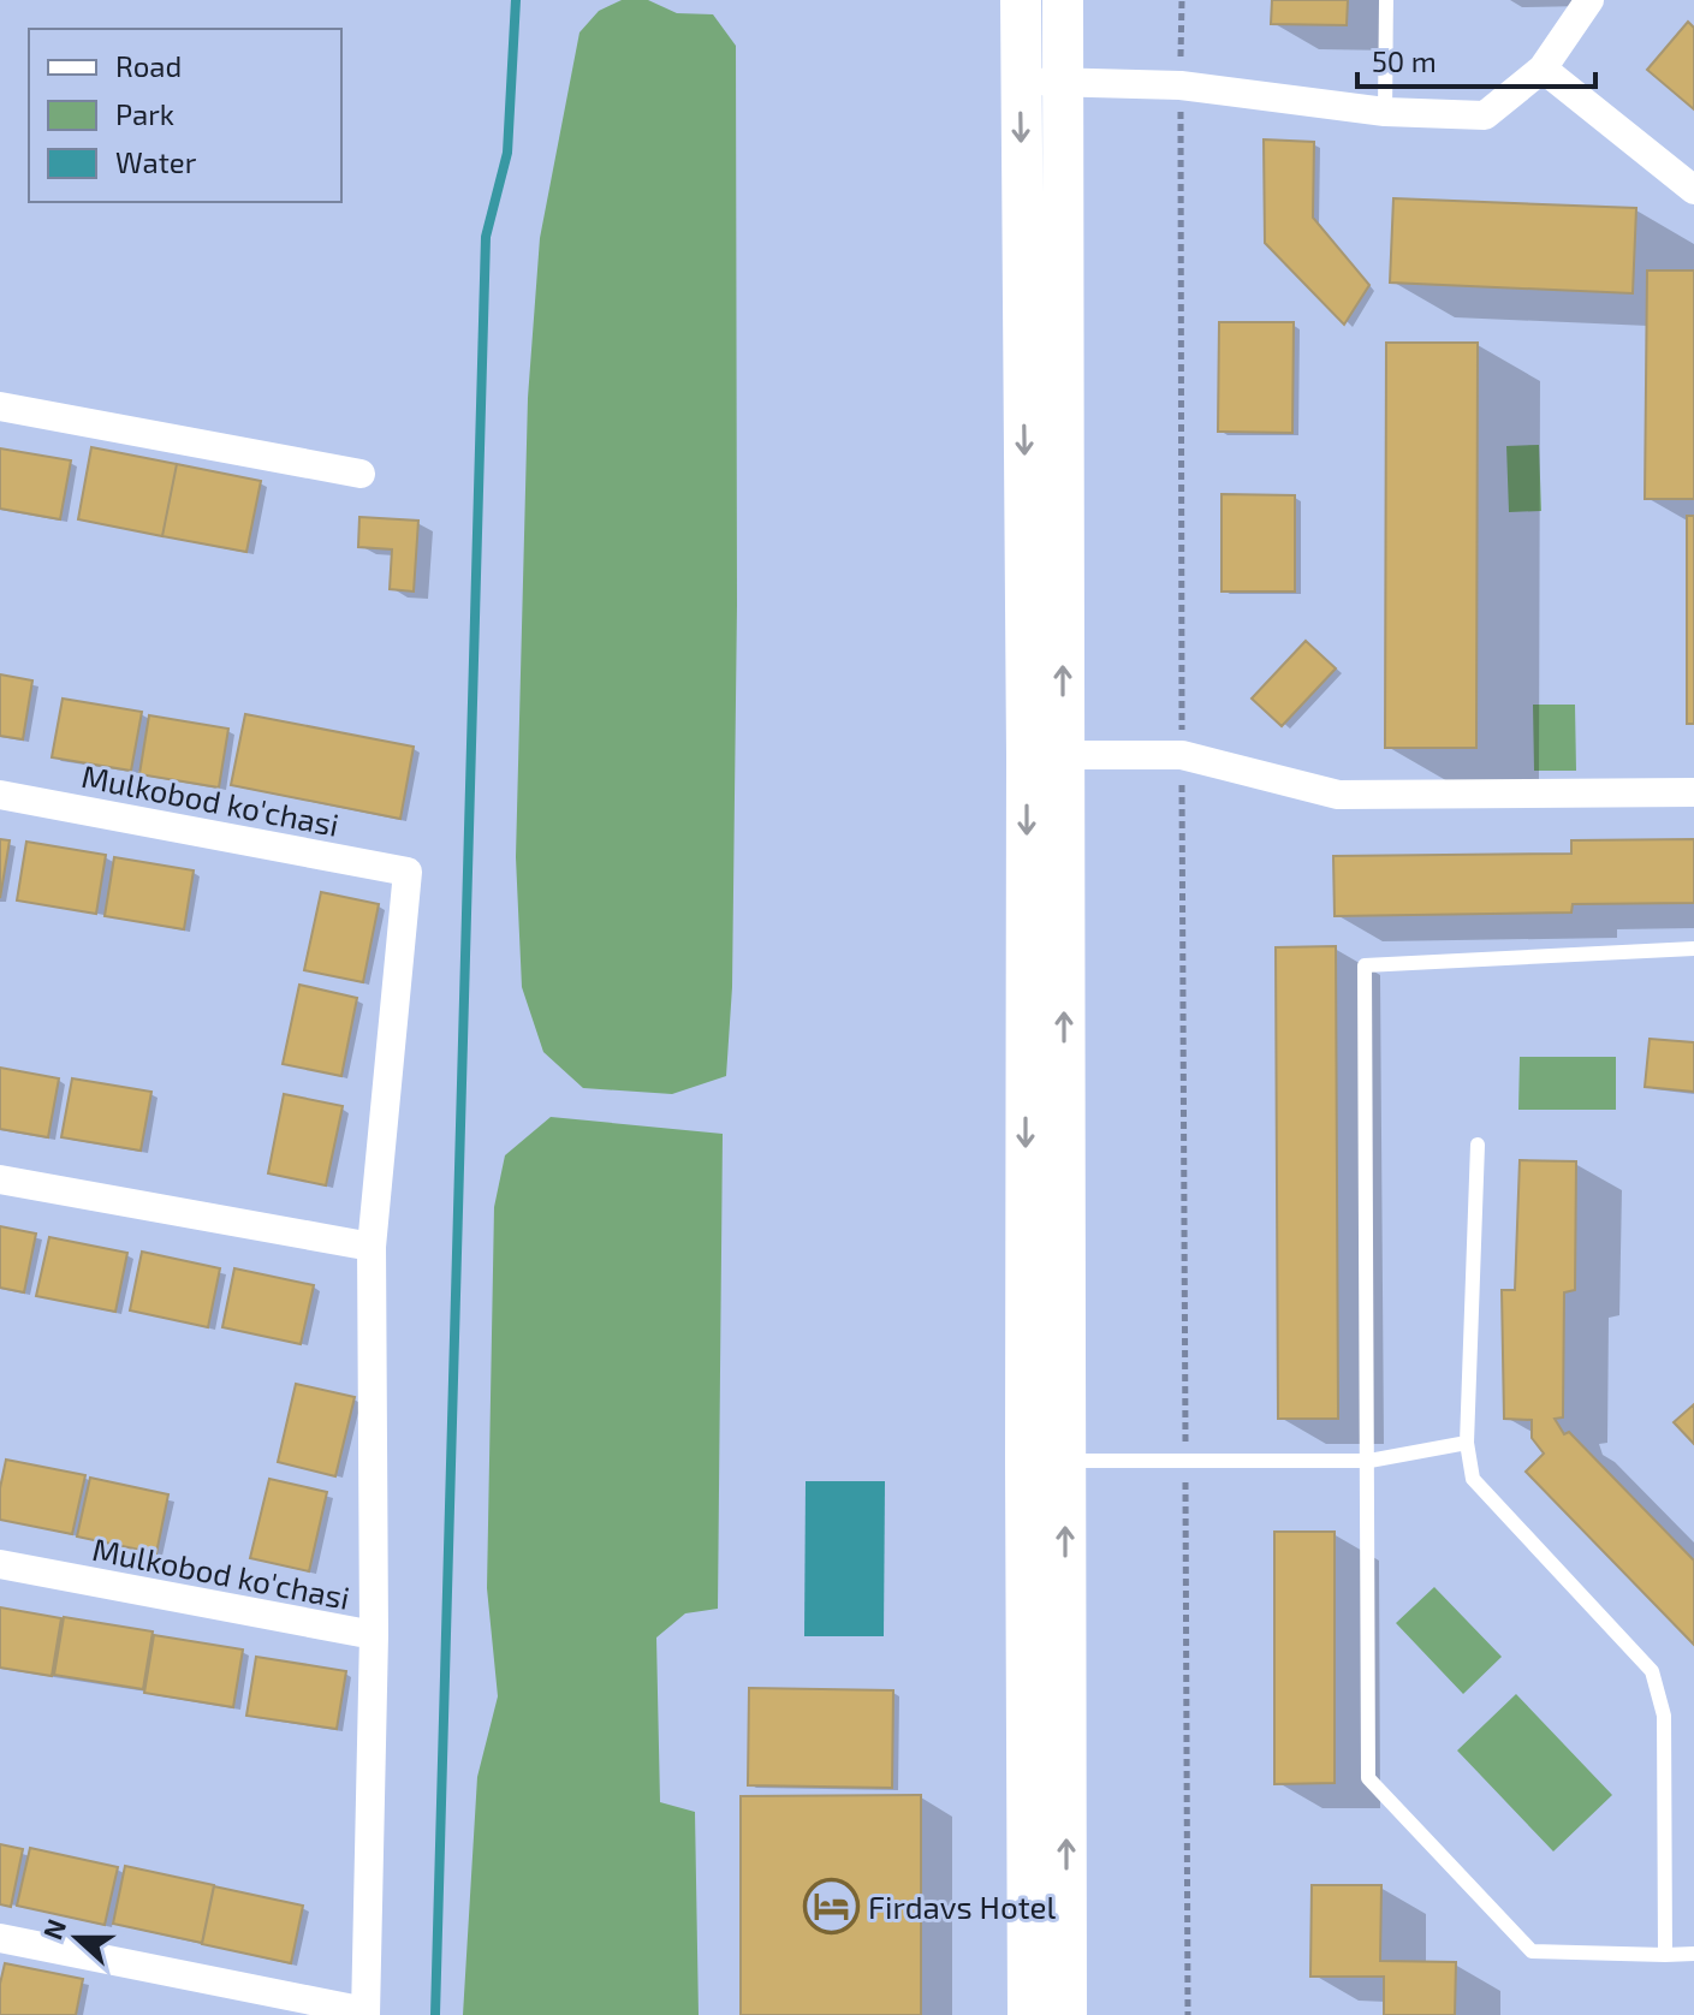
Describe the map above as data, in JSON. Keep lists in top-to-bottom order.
{
  "streets": {
    "street": ["Mulkobod ko'chasi"]
  },
  "places": {
    "hotel": ["Firdavs Hotel"]
  },
  "legend": ["Road", "Park", "Water"],
  "scale_bar": "50 m",
  "north": "left"
}
